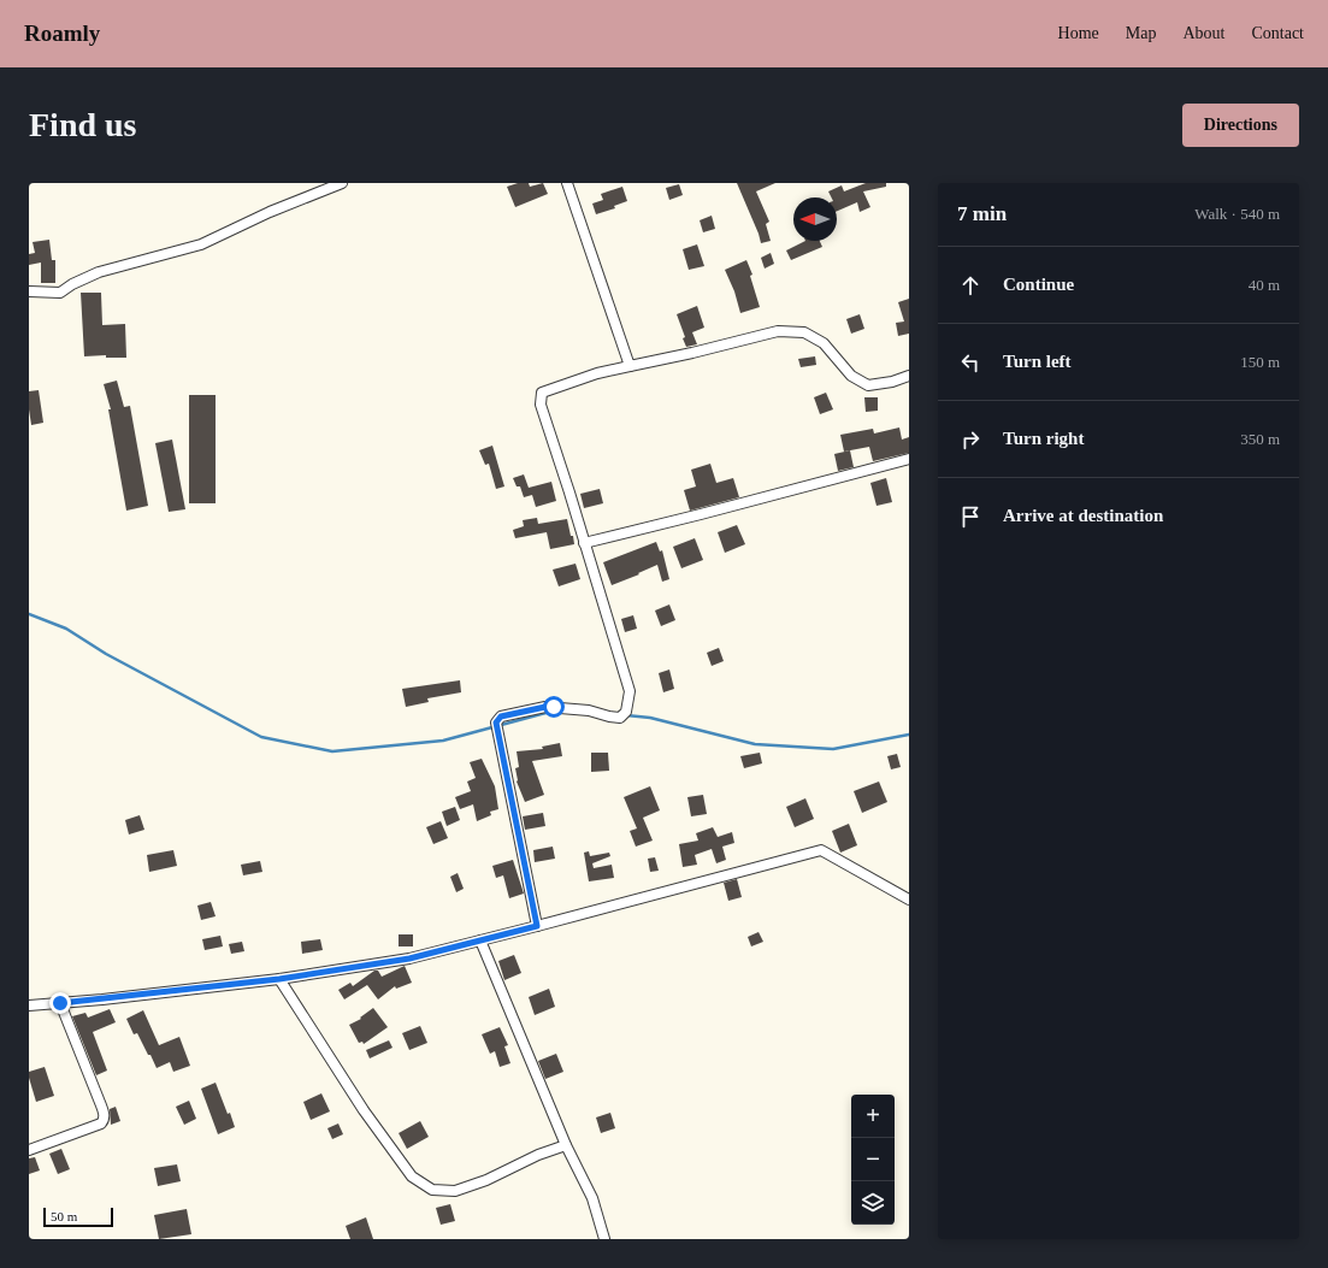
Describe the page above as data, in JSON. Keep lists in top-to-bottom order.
{
  "scale_bar": "50 m",
  "north": "left",
  "page": {
    "header": "Roamly",
    "nav": [
      "Home",
      "Map",
      "About",
      "Contact"
    ],
    "buttons": "Directions",
    "title": "Find us",
    "heading": ["7 min", "Walk · 540 m"],
    "list": [
      ["Continue", "40 m"],
      ["Turn left", "150 m"],
      ["Turn right", "350 m"],
      "Arrive at destination"
    ],
    "map_buttons": ["+", "−"],
    "scale": "50 m"
  }
}
